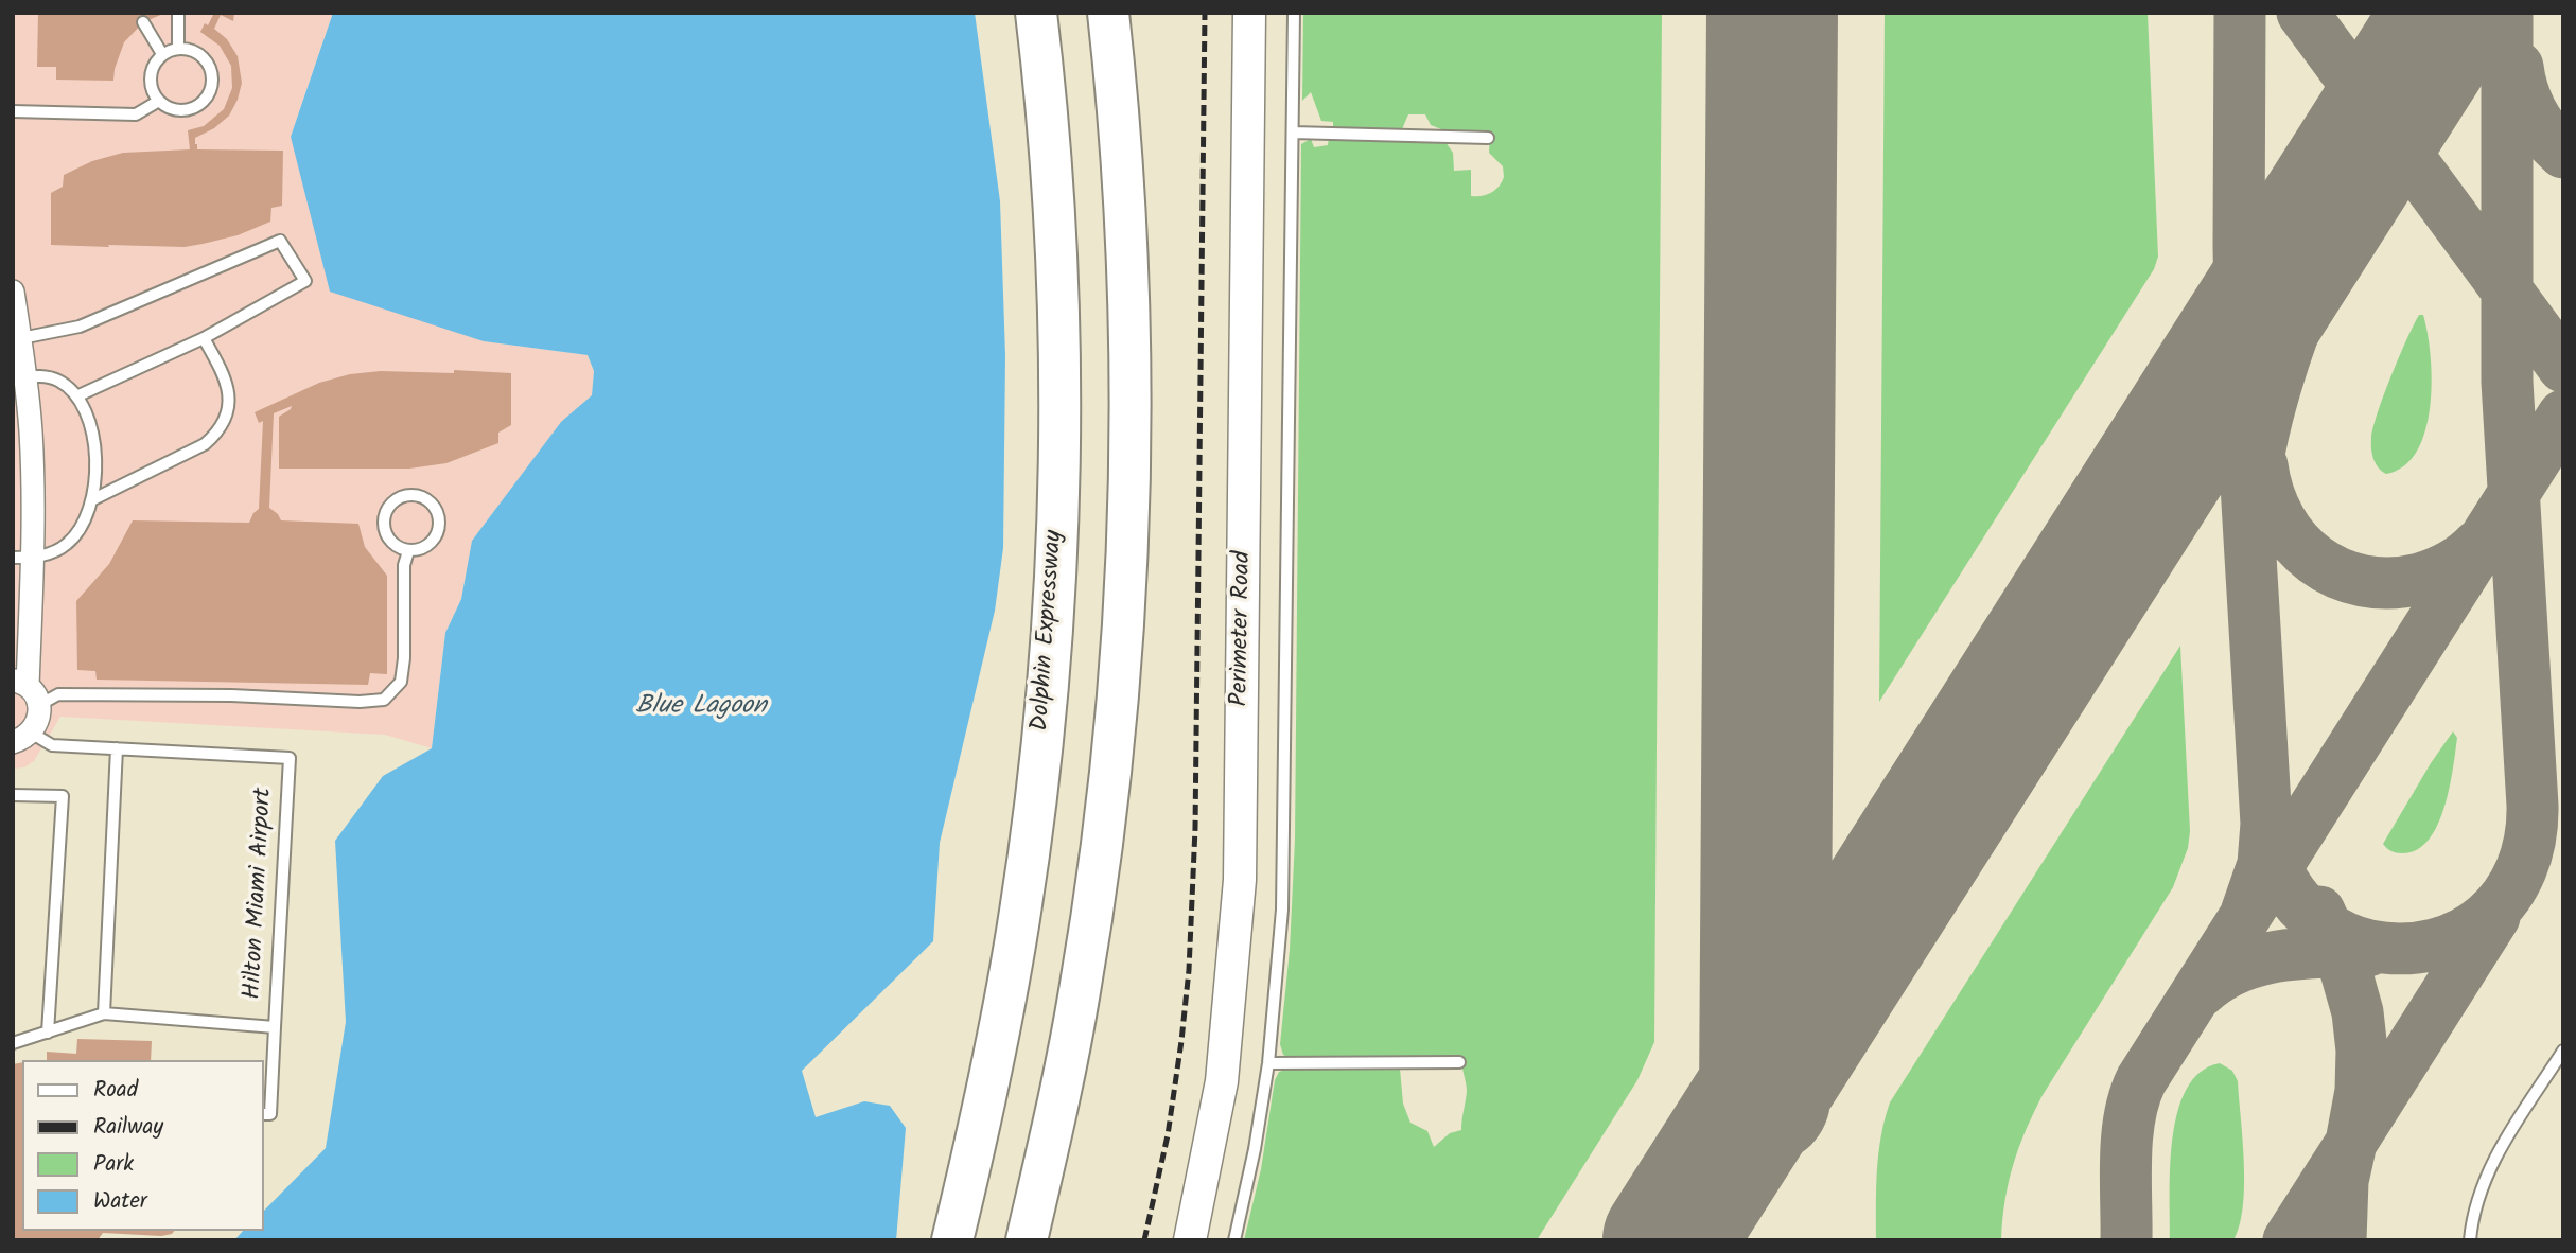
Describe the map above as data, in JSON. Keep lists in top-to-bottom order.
{
  "streets": {
    "highway": ["Dolphin Expressway"],
    "street": ["Perimeter Road"],
    "lane": ["Hilton Miami Airport"]
  },
  "water": ["Blue Lagoon"],
  "legend": [
    "Road",
    "Railway",
    "Park",
    "Water"
  ]
}
